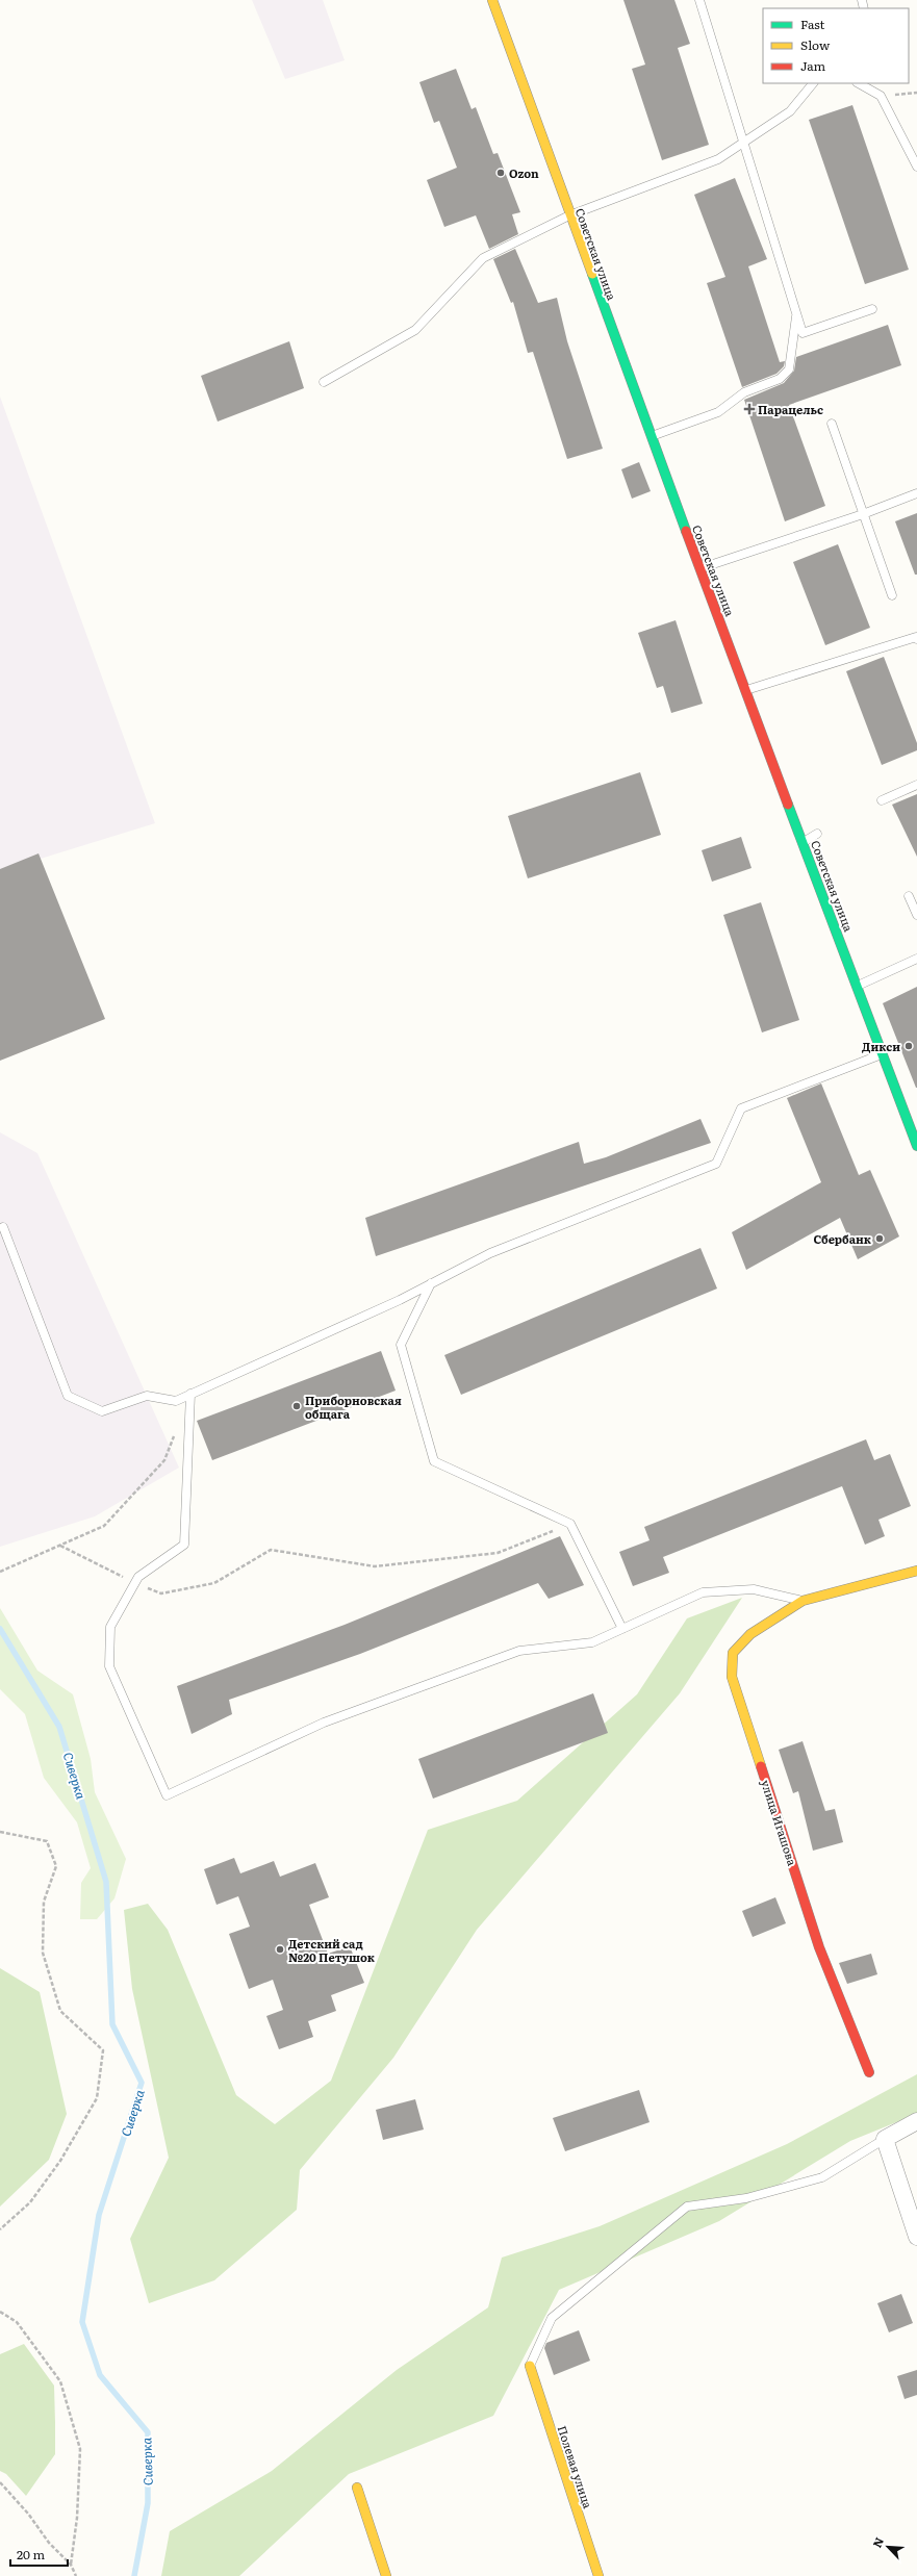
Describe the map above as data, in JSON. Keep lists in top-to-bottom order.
{
  "streets": {
    "main road": ["Советская улица", "улица Игашова", "Полевая улица"]
  },
  "water": ["Сиверка"],
  "places": {
    "other": [
      "Ozon",
      "Дикси",
      "Сбербанк",
      "Приборновская общага",
      "Детский сад №20 Петушок"
    ],
    "health": ["Парацельс"]
  },
  "legend": ["Fast", "Slow", "Jam"],
  "scale_bar": "20 m",
  "north": "top left"
}
